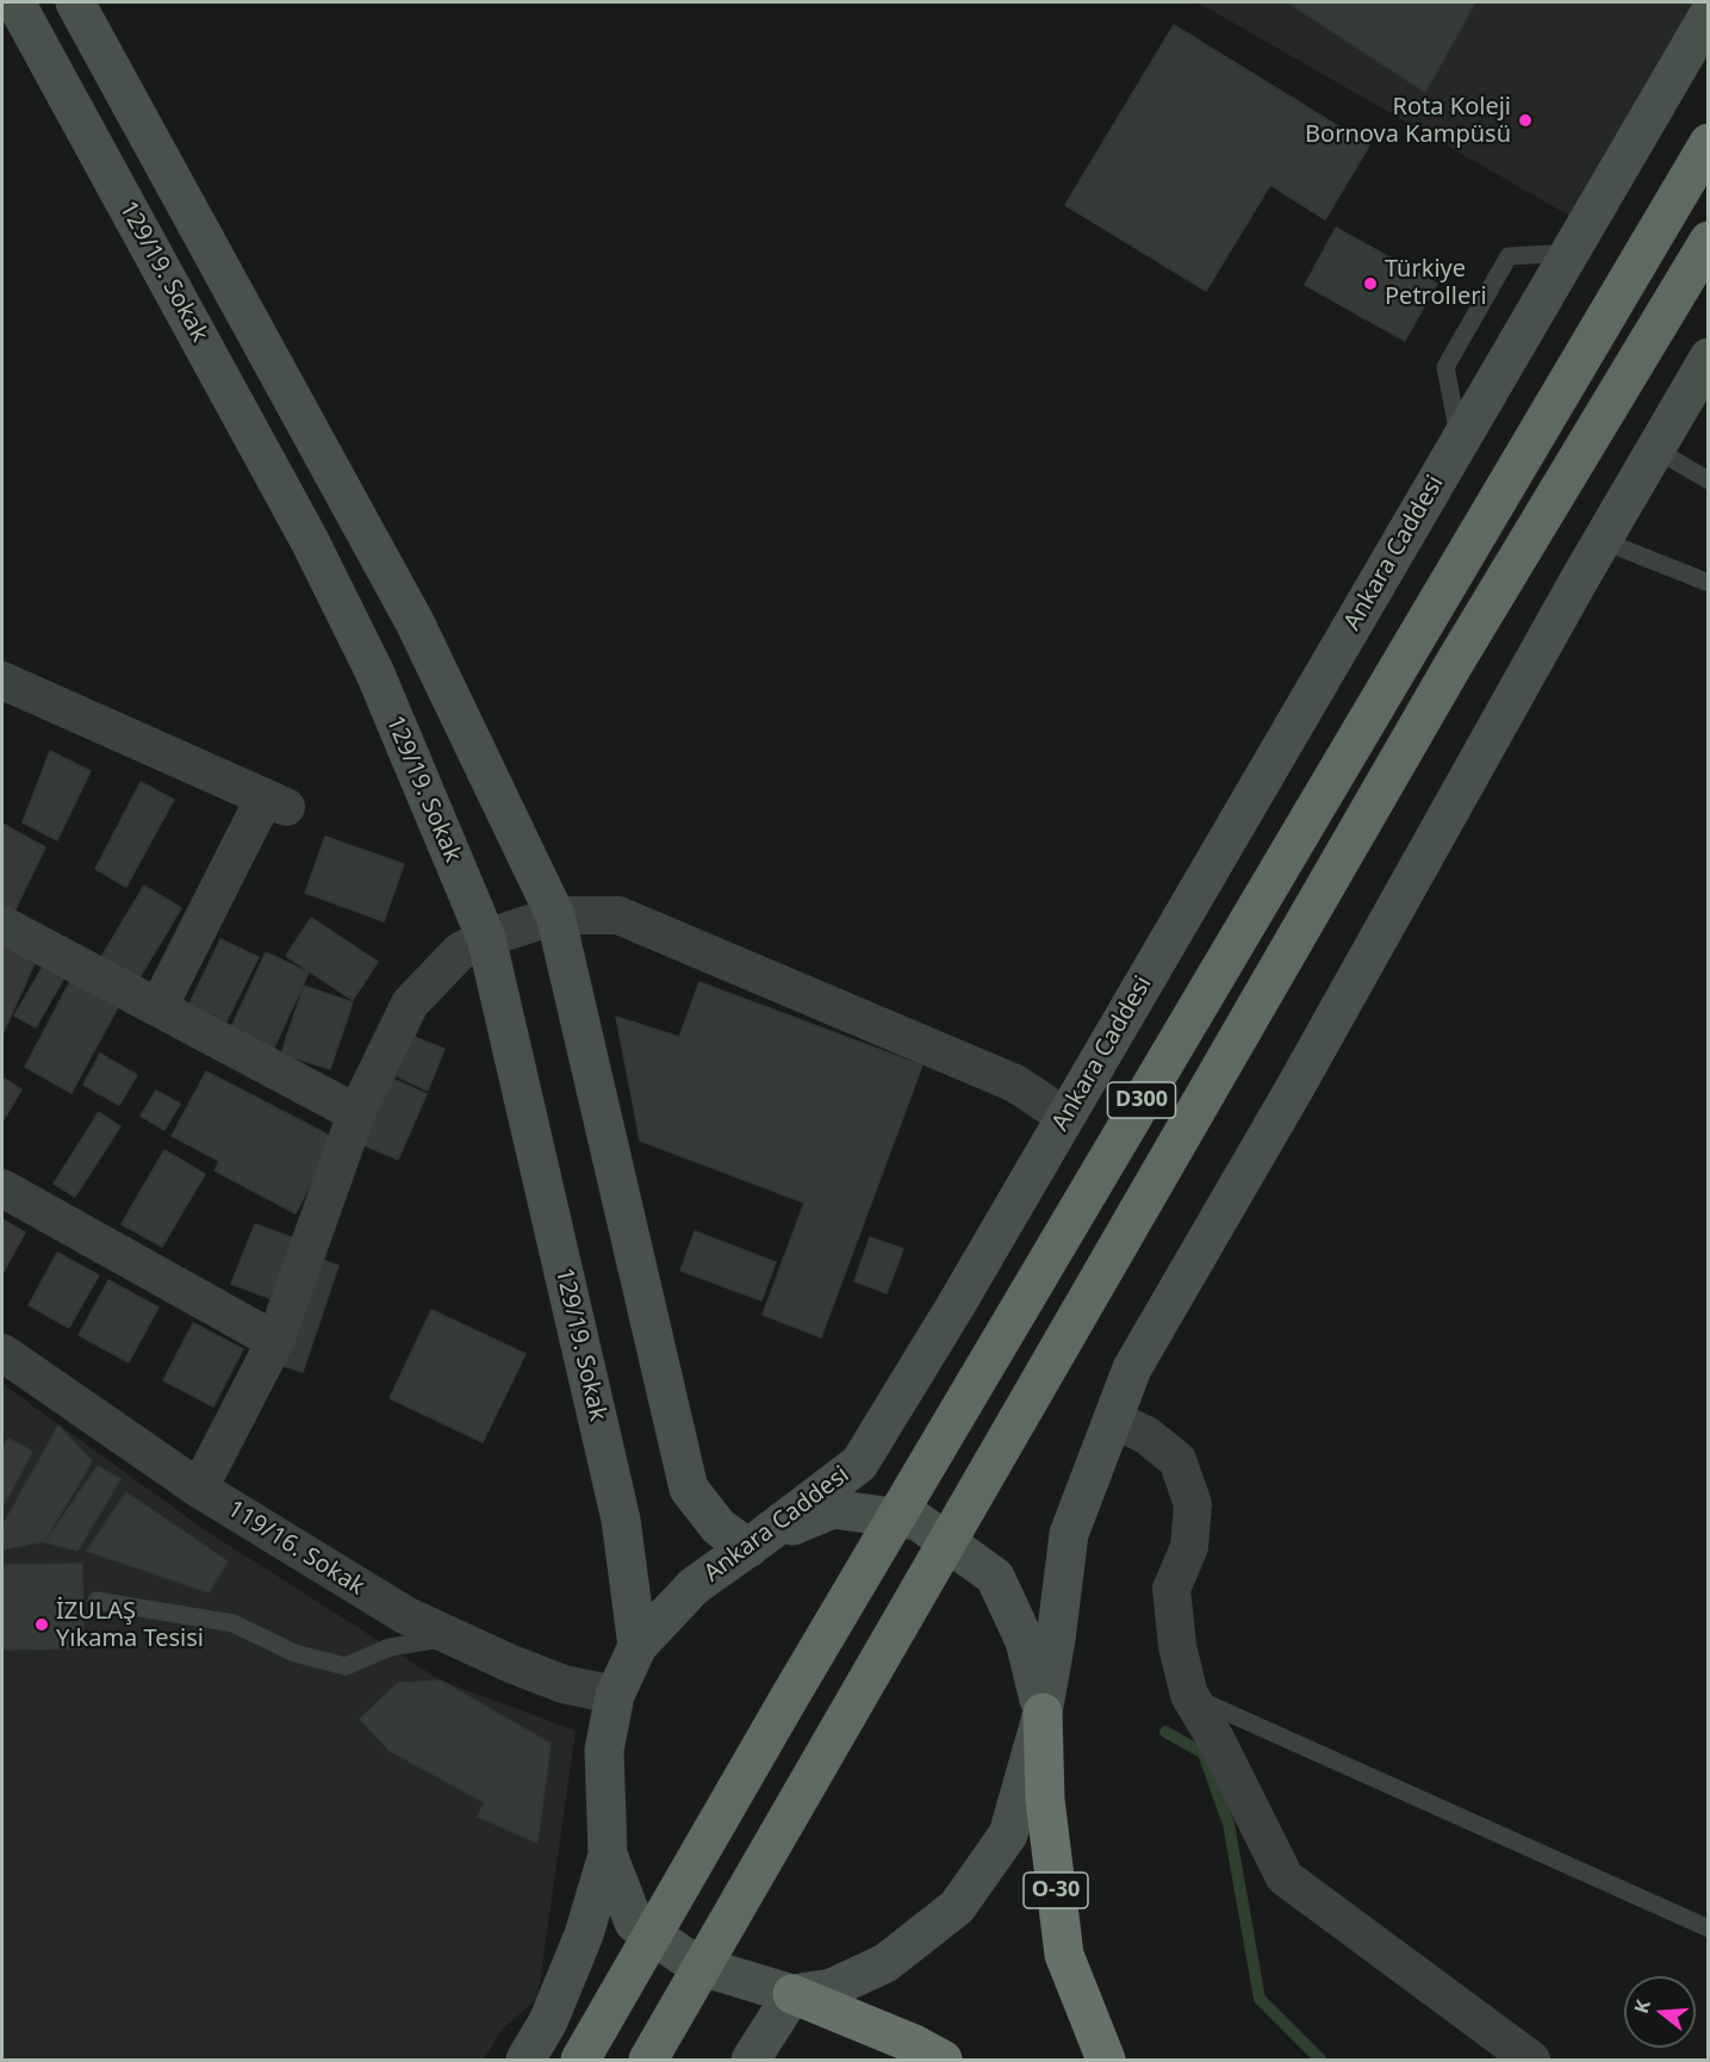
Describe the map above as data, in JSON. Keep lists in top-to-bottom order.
{
  "streets": {
    "highway": ["D300", "O-30"],
    "main road": ["129/19. Sokak", "Ankara Caddesi"],
    "street": ["119/16. Sokak"]
  },
  "crossings": [
    ["129/19. Sokak", "Ankara Caddesi"],
    ["Ankara Caddesi", "119/16. Sokak"]
  ],
  "places": ["Rota Koleji Bornova Kampüsü", "Türkiye Petrolleri", "İZULAŞ Yıkama Tesisi"],
  "north": "left"
}
